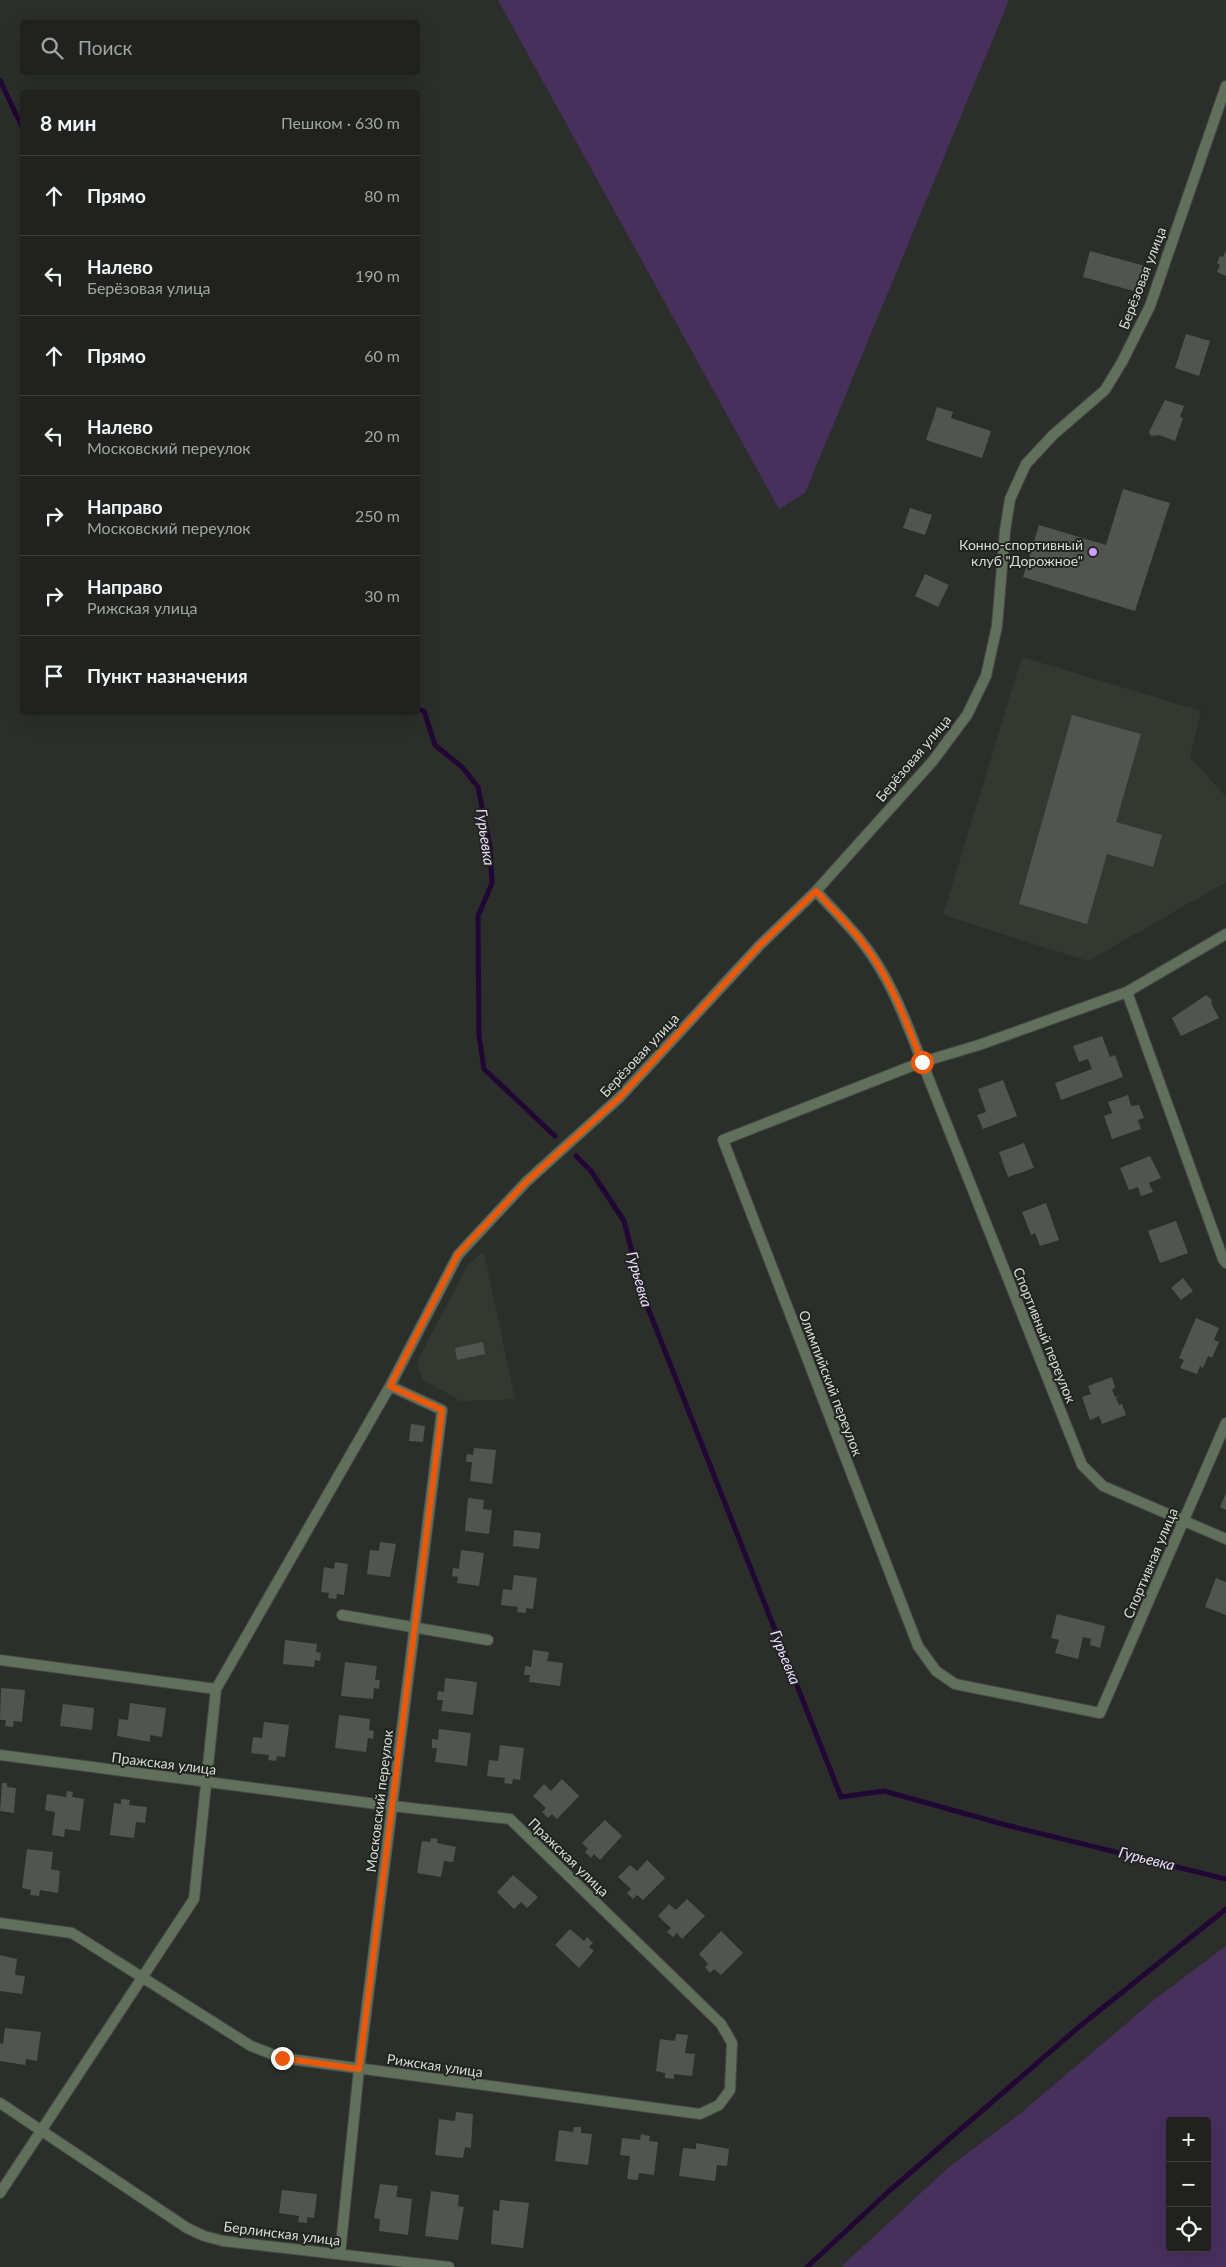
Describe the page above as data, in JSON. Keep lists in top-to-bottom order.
{
  "streets": {
    "street": [
      "Берёзовая улица",
      "Спортивный переулок",
      "Олимпийский переулок",
      "Спортивная улица",
      "Пражская улица",
      "Московский переулок",
      "Рижская улица",
      "Берлинская улица"
    ]
  },
  "crossings": [
    ["Берёзовая улица", "Спортивный переулок"],
    ["Берёзовая улица", "Московский переулок"],
    ["Спортивный переулок", "Олимпийский переулок"],
    ["Спортивный переулок", "Спортивная улица"],
    ["Олимпийский переулок", "Спортивная улица"],
    ["Пражская улица", "Московский переулок"],
    ["Пражская улица", "Рижская улица"],
    ["Московский переулок", "Рижская улица"],
    ["Московский переулок", "Берлинская улица"]
  ],
  "water": ["Гурьевка"],
  "places": ["Конно-спортивный клуб \"Дорожное\""],
  "page": {
    "search": "Поиск",
    "heading": ["8 мин", "Пешком · 630 m"],
    "list": [
      ["Прямо", "80 m"],
      ["Налево", "Берёзовая улица", "190 m"],
      ["Прямо", "60 m"],
      ["Налево", "Московский переулок", "20 m"],
      ["Направо", "Московский переулок", "250 m"],
      ["Направо", "Рижская улица", "30 m"],
      "Пункт назначения"
    ],
    "map_buttons": ["+", "−"]
  }
}
